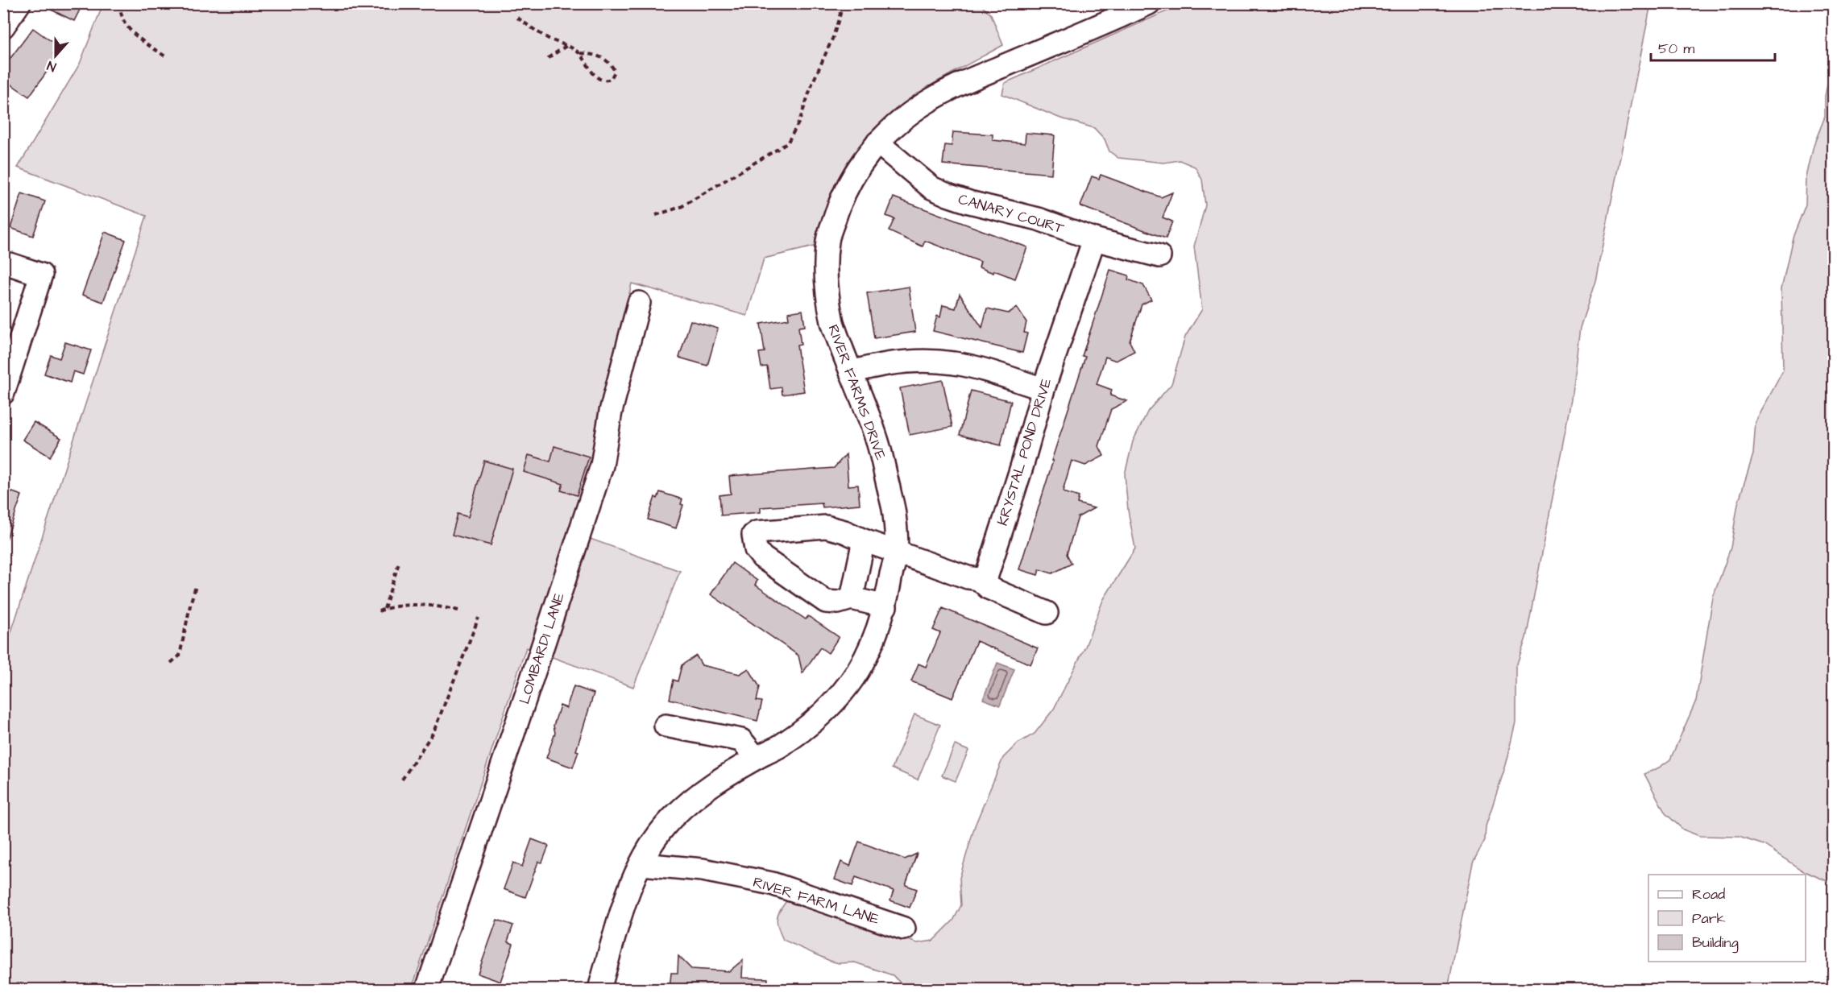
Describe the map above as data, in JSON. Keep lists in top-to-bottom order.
{
  "streets": {
    "street": [
      "CANARY COURT",
      "RIVER FARMS DRIVE",
      "KRYSTAL POND DRIVE",
      "LOMBARDI LANE",
      "RIVER FARM LANE"
    ]
  },
  "crossings": [
    ["CANARY COURT", "RIVER FARMS DRIVE"],
    ["CANARY COURT", "KRYSTAL POND DRIVE"],
    ["RIVER FARMS DRIVE", "RIVER FARM LANE"]
  ],
  "legend": ["Road", "Park", "Building"],
  "scale_bar": "50 m",
  "north": "bottom"
}
